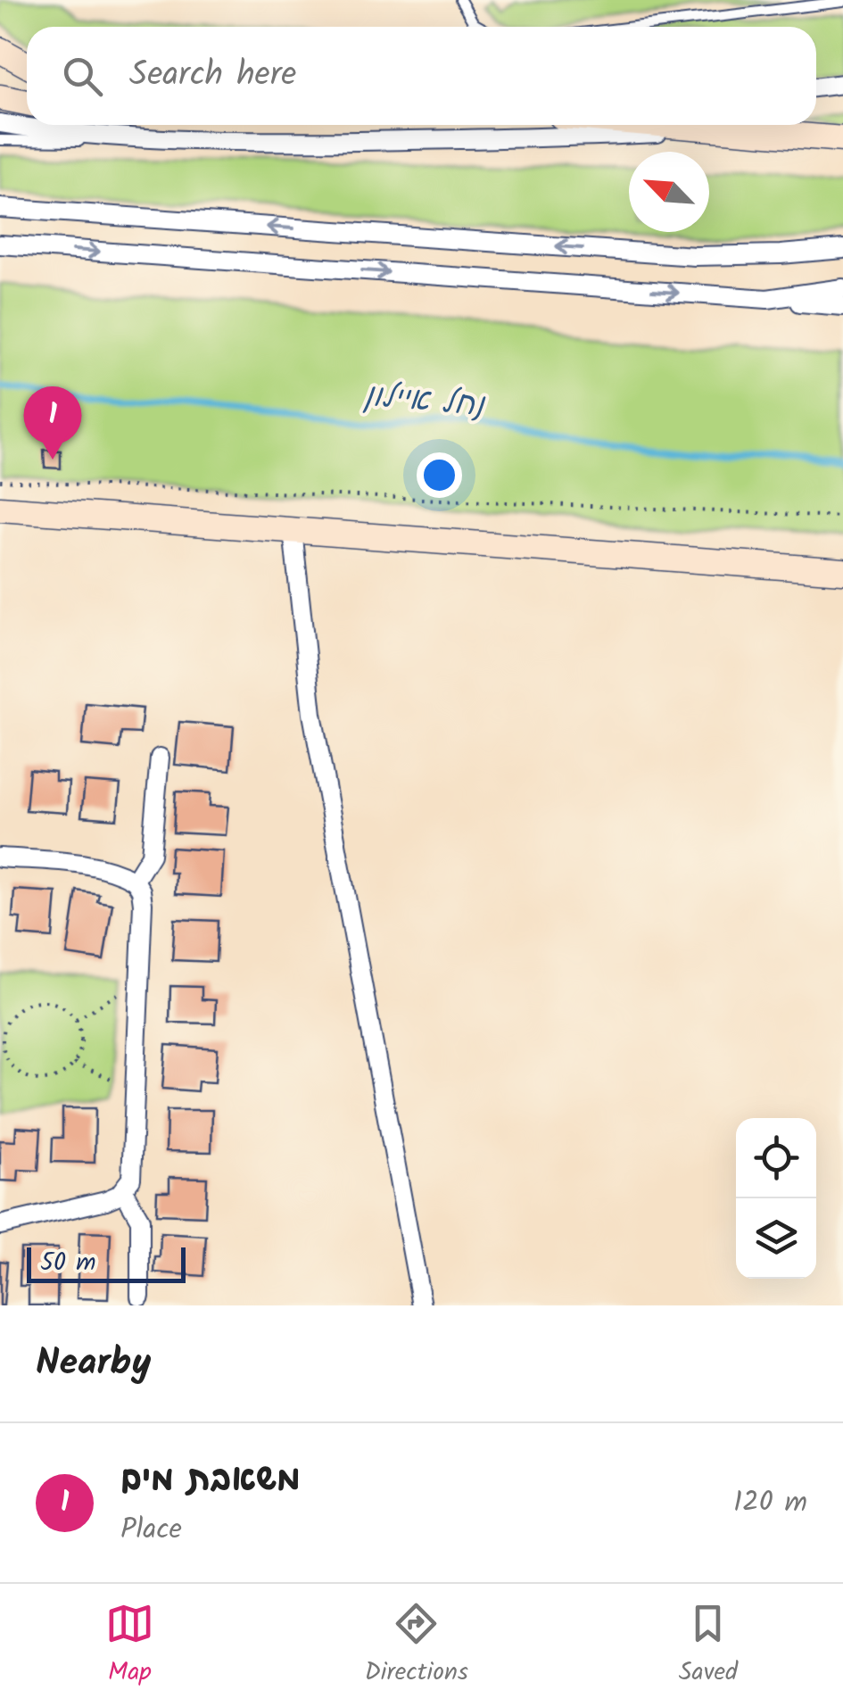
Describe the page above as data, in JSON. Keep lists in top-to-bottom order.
{
  "water": ["נחל איילון"],
  "scale_bar": "50 m",
  "north": "top left",
  "page": {
    "search": "Search here",
    "pins": "1",
    "scale": "50 m",
    "heading": "Nearby",
    "list": [
      {
        "mark": "1",
        "name": "משאבת מים",
        "note": "Place",
        "value": "120 m"
      }
    ],
    "nav": ["Map", "Directions", "Saved"]
  }
}
